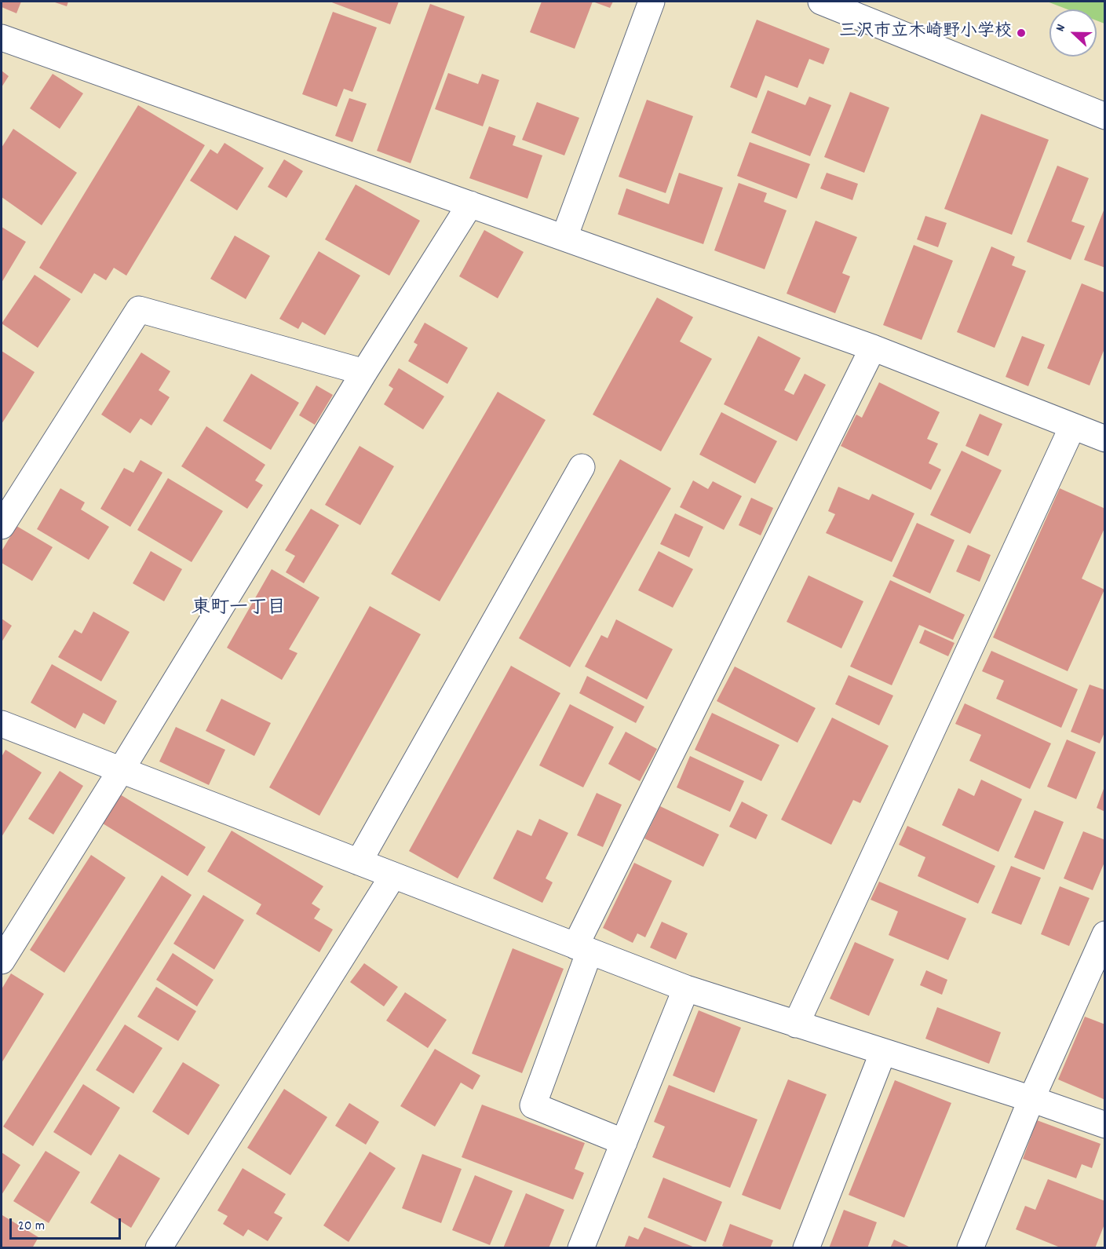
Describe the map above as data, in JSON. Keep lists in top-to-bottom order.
{
  "districts": ["東町一丁目"],
  "places": ["三沢市立木崎野小学校"],
  "scale_bar": "20 m",
  "north": "left"
}
